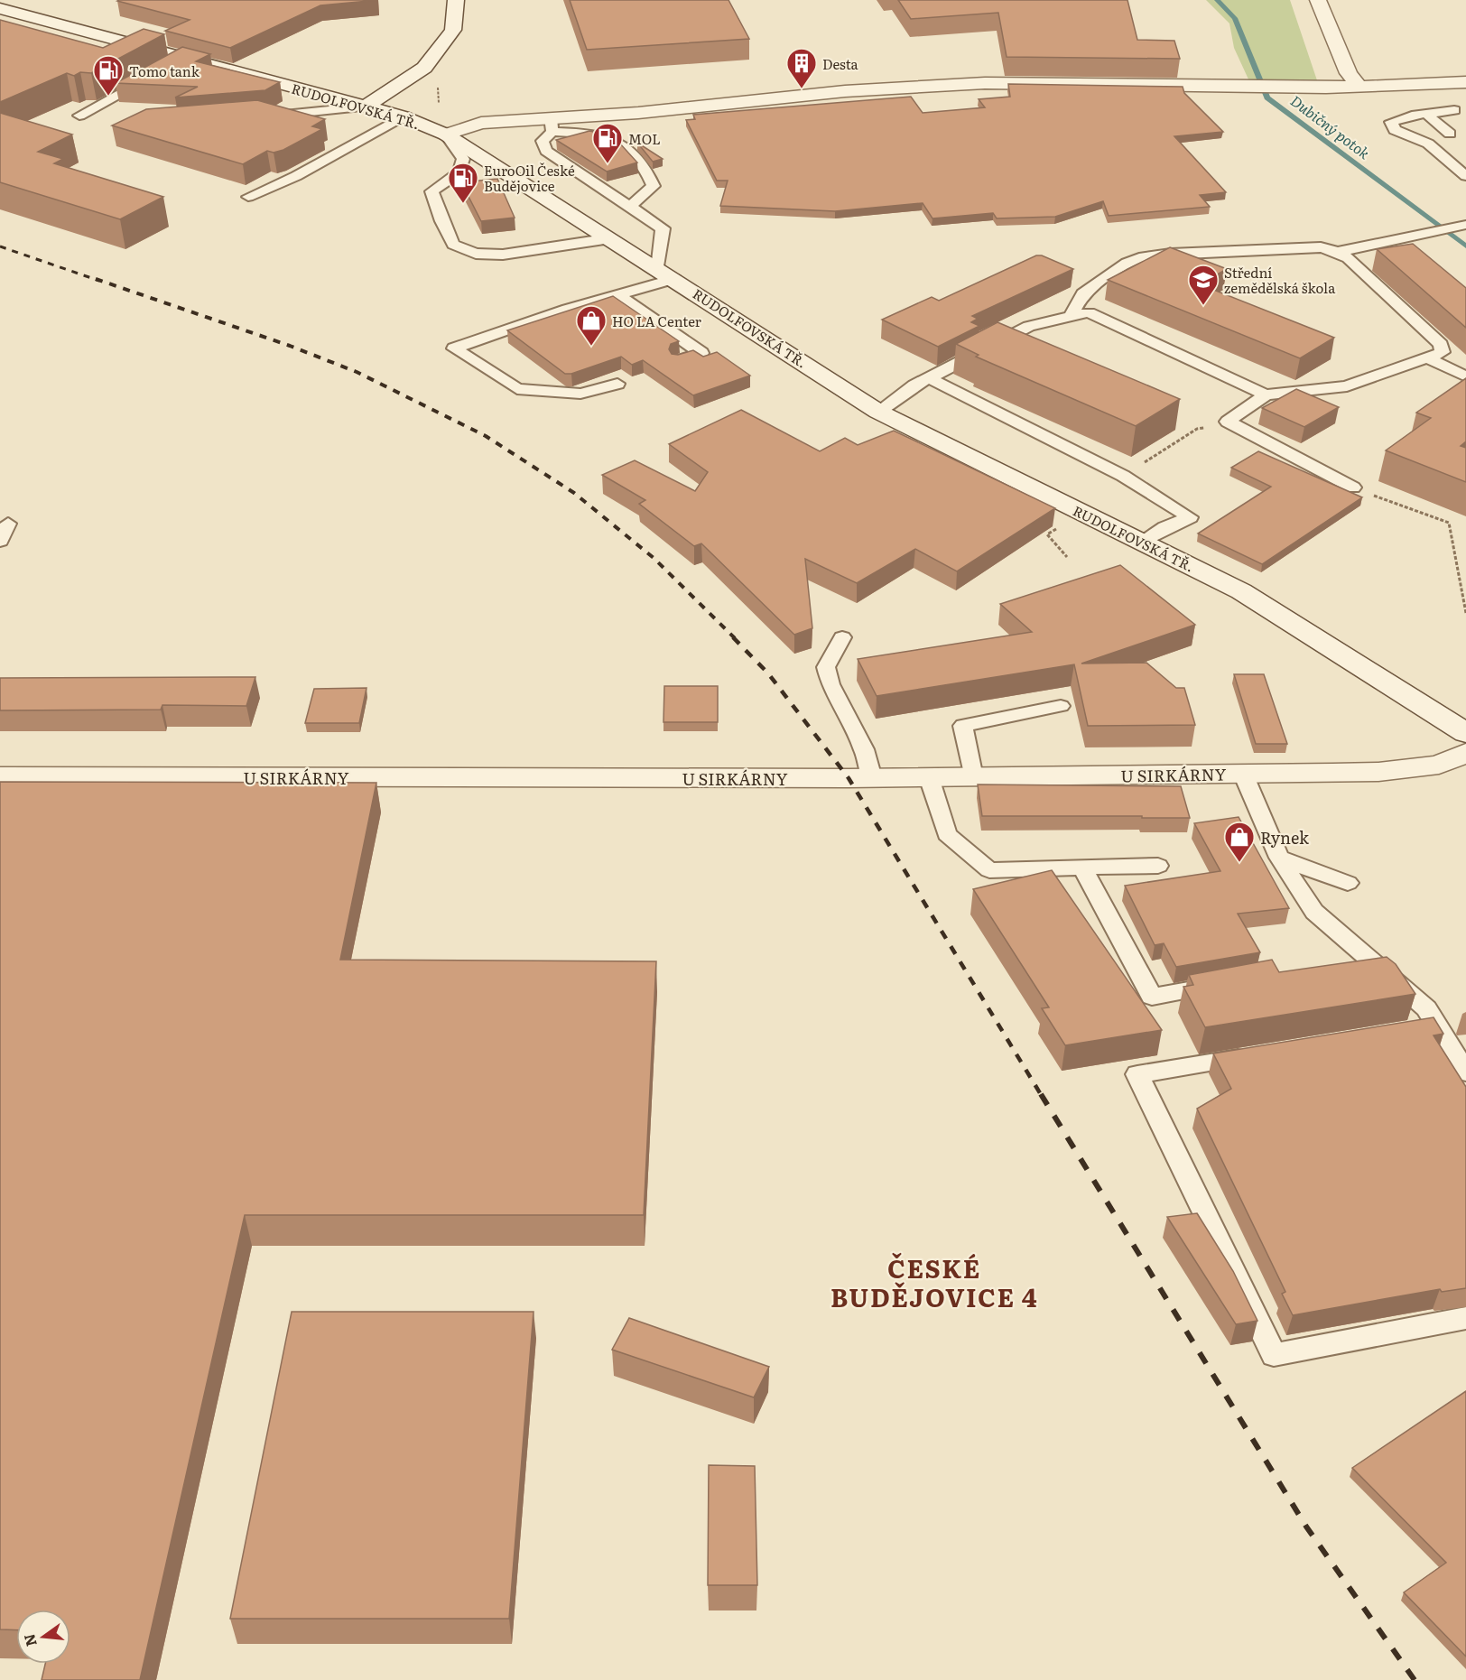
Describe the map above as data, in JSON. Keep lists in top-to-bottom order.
{
  "streets": {
    "street": ["RUDOLFOVSKÁ TŘ.", "U SIRKÁRNY"]
  },
  "districts": ["ČESKÉ BUDĚJOVICE 4"],
  "water": ["Dubičný potok"],
  "places": {
    "building": ["Desta"],
    "fuel station": ["Tomo tank", "MOL", "EuroOil České Budějovice"],
    "school or university": ["Střední zemědělská škola"],
    "shop": ["HO LA Center", "Rynek"]
  },
  "north": "left"
}
